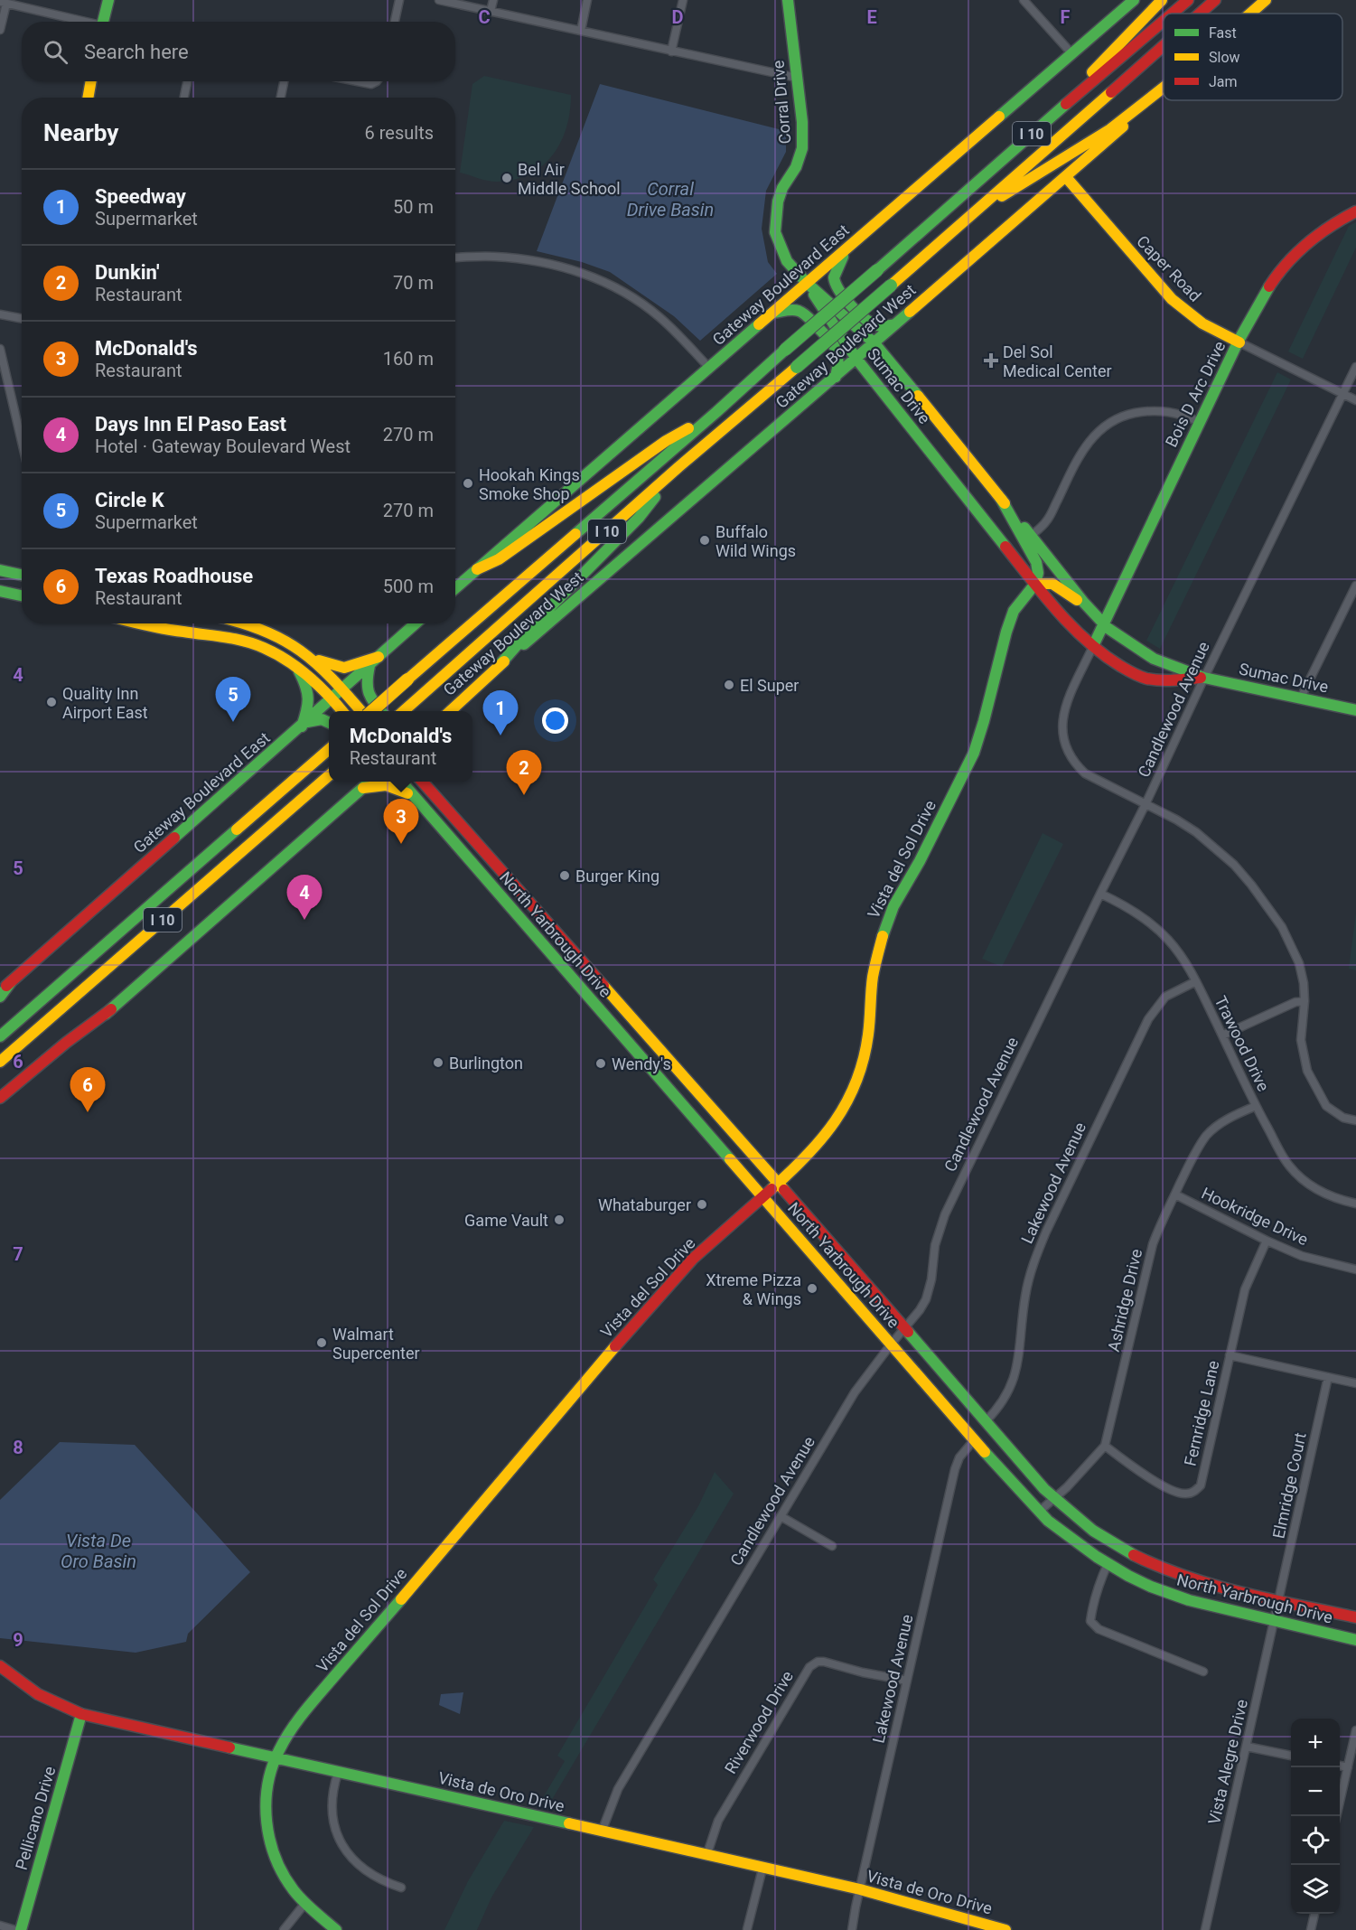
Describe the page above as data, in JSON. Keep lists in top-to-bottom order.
{
  "streets": {
    "main road": [
      "Corral Drive",
      "I 10",
      "Caper Road",
      "Gateway Boulevard East",
      "Gateway Boulevard West",
      "Sumac Drive",
      "Bois D Arc Drive",
      "Vista del Sol Drive",
      "North Yarbrough Drive",
      "Vista de Oro Drive",
      "Pellicano Drive"
    ],
    "street": [
      "Candlewood Avenue",
      "Trawood Drive",
      "Lakewood Avenue",
      "Hookridge Drive",
      "Ashridge Drive",
      "Fernridge Lane",
      "Elmridge Court",
      "Riverwood Drive",
      "Vista Alegre Drive"
    ]
  },
  "crossings": [
    ["Corral Drive", "Gateway Boulevard East"],
    ["Corral Drive", "Sumac Drive"],
    ["Caper Road", "Gateway Boulevard West"],
    ["Caper Road", "Bois D Arc Drive"],
    ["Caper Road", "Candlewood Avenue"],
    ["Gateway Boulevard East", "Sumac Drive"],
    ["Gateway Boulevard West", "Sumac Drive"],
    ["Sumac Drive", "Bois D Arc Drive"],
    ["Sumac Drive", "Candlewood Avenue"],
    ["Sumac Drive", "Vista del Sol Drive"],
    ["Candlewood Avenue", "North Yarbrough Drive"],
    ["Candlewood Avenue", "Trawood Drive"],
    ["Candlewood Avenue", "Vista de Oro Drive"],
    ["Vista del Sol Drive", "North Yarbrough Drive"],
    ["Vista del Sol Drive", "Vista de Oro Drive"],
    ["North Yarbrough Drive", "Lakewood Avenue"],
    ["North Yarbrough Drive", "Ashridge Drive"],
    ["North Yarbrough Drive", "Elmridge Court"],
    ["North Yarbrough Drive", "Vista Alegre Drive"],
    ["Trawood Drive", "Lakewood Avenue"],
    ["Trawood Drive", "Ashridge Drive"],
    ["Lakewood Avenue", "Riverwood Drive"],
    ["Lakewood Avenue", "Vista de Oro Drive"],
    ["Hookridge Drive", "Ashridge Drive"],
    ["Hookridge Drive", "Fernridge Lane"],
    ["Ashridge Drive", "Fernridge Lane"],
    ["Elmridge Court", "Vista Alegre Drive"],
    ["Riverwood Drive", "Vista de Oro Drive"],
    ["Vista de Oro Drive", "Pellicano Drive"]
  ],
  "water": ["Corral Drive Basin", "Vista De Oro Basin"],
  "places": {
    "other": [
      "Bel Air Middle School",
      "Hookah Kings Smoke Shop",
      "Buffalo Wild Wings",
      "El Super",
      "Quality Inn Airport East",
      "Burger King",
      "Burlington",
      "Wendy's",
      "Whataburger",
      "Game Vault",
      "Xtreme Pizza & Wings",
      "Walmart Supercenter"
    ],
    "health": ["Del Sol Medical Center"]
  },
  "legend": ["Fast", "Slow", "Jam"],
  "page": {
    "search": "Search here",
    "heading": ["Nearby", "6 results"],
    "list": [
      {
        "mark": "1",
        "name": "Speedway",
        "note": "Supermarket",
        "value": "50 m"
      },
      {
        "mark": "2",
        "name": "Dunkin'",
        "note": "Restaurant",
        "value": "70 m"
      },
      {
        "mark": "3",
        "name": "McDonald's",
        "note": "Restaurant",
        "value": "160 m"
      },
      {
        "mark": "4",
        "name": "Days Inn El Paso East",
        "note": "Hotel · Gateway Boulevard West",
        "value": "270 m"
      },
      {
        "mark": "5",
        "name": "Circle K",
        "note": "Supermarket",
        "value": "270 m"
      },
      {
        "mark": "6",
        "name": "Texas Roadhouse",
        "note": "Restaurant",
        "value": "500 m"
      }
    ],
    "pins": [
      "5",
      "1",
      "2",
      "3",
      "4",
      "6"
    ],
    "popup": ["McDonald's", "Restaurant"],
    "map_buttons": ["+", "−"]
  },
  "grid": {
    "columns": [
      "C",
      "D",
      "E",
      "F"
    ],
    "rows": [
      "4",
      "5",
      "6",
      "7",
      "8",
      "9"
    ]
  }
}
